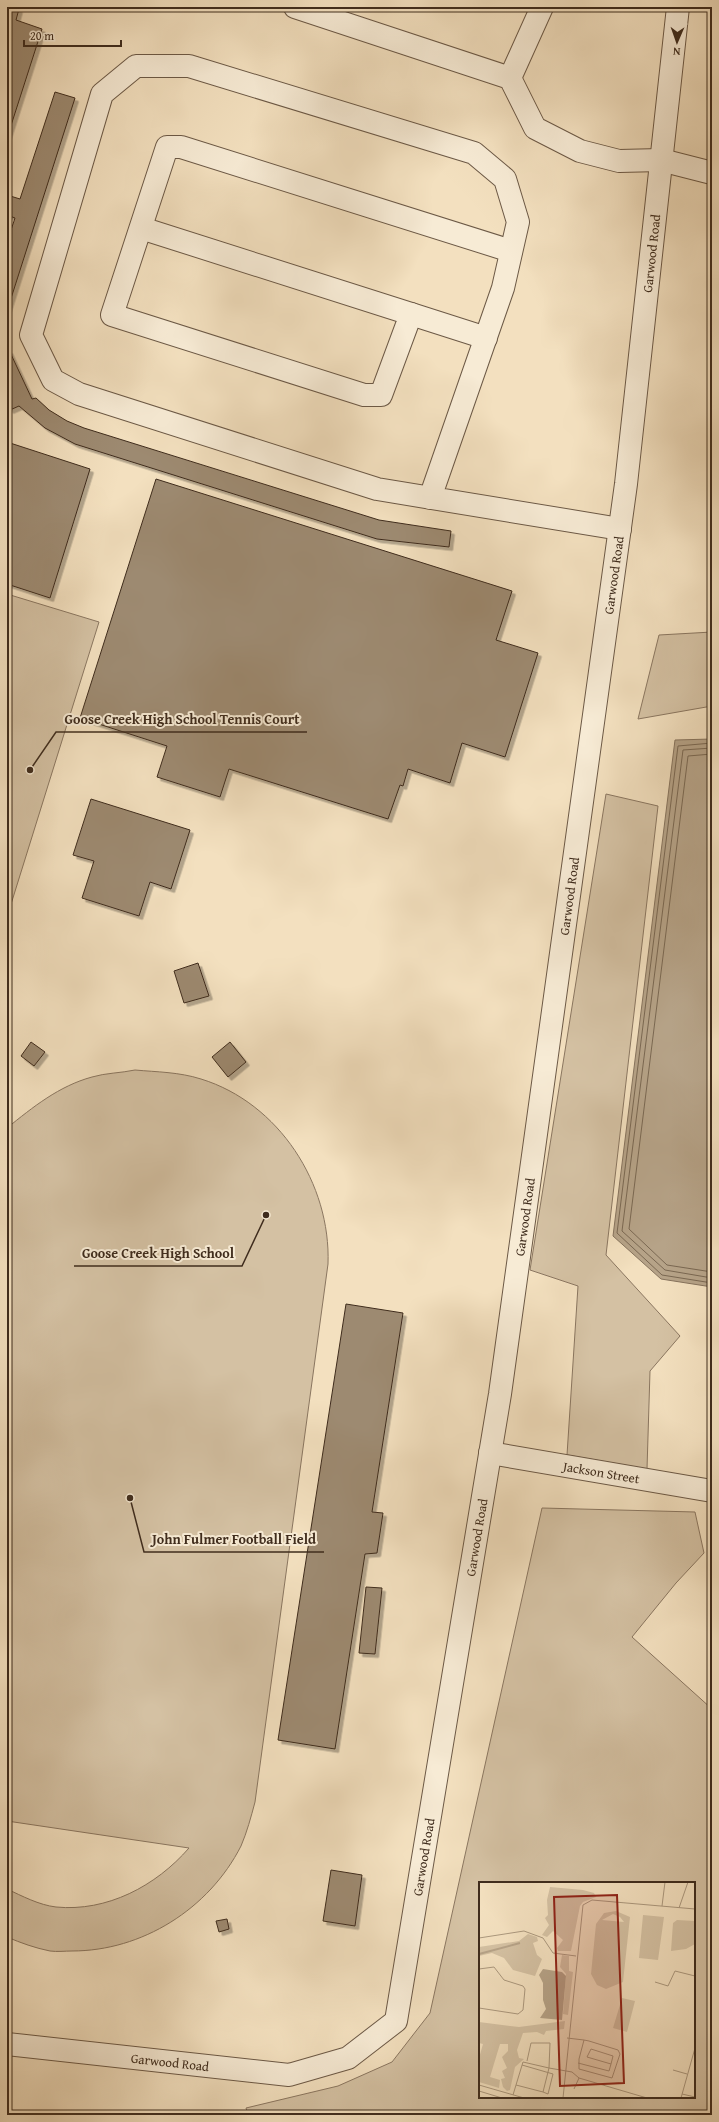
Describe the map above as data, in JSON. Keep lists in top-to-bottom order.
{
  "streets": {
    "street": ["Garwood Road", "Jackson Street"]
  },
  "crossings": [
    ["Garwood Road", "Jackson Street"]
  ],
  "places": ["Goose Creek High School Tennis Court", "Goose Creek High School", "John Fulmer Football Field"],
  "scale_bar": "20 m",
  "north": "bottom"
}
